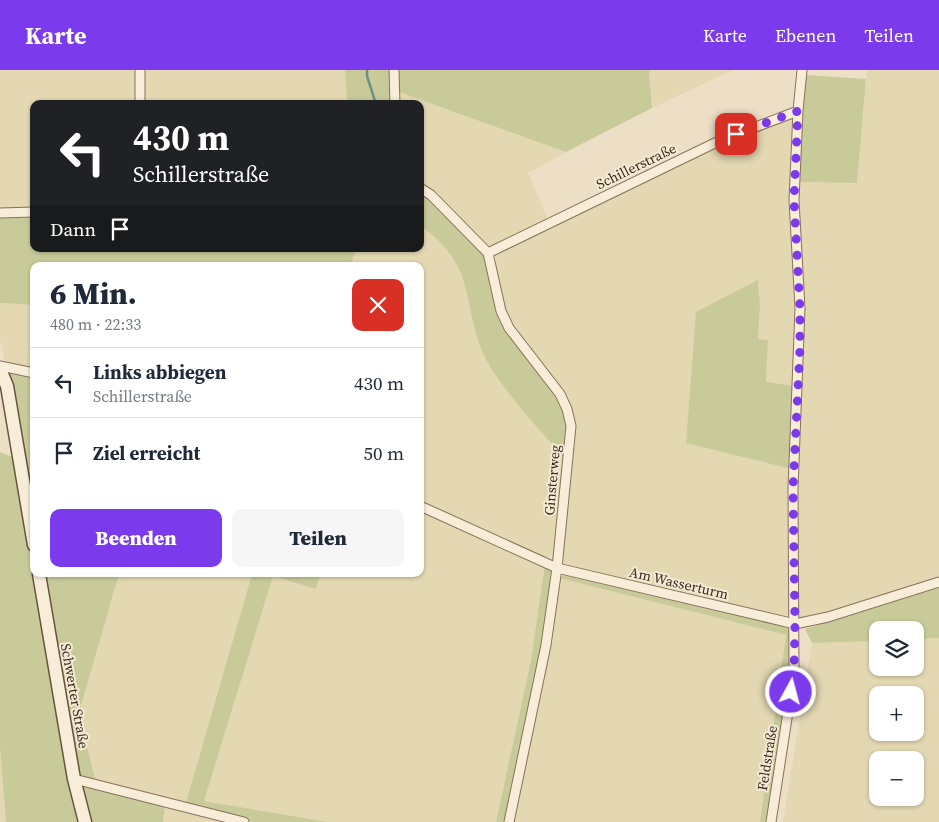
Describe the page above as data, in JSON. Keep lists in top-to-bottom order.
{
  "streets": {
    "main road": ["Schwerter Straße"],
    "street": [
      "Schillerstraße",
      "Ginsterweg",
      "Am Wasserturm",
      "Feldstraße"
    ]
  },
  "crossings": [
    ["Schillerstraße", "Ginsterweg"],
    ["Schillerstraße", "Feldstraße"],
    ["Ginsterweg", "Am Wasserturm"],
    ["Am Wasserturm", "Feldstraße"]
  ],
  "page": {
    "header": "Karte",
    "nav": ["Karte", "Ebenen", "Teilen"],
    "turn": ["430 m", "Schillerstraße"],
    "then": "Dann",
    "heading": ["6 Min.", "480 m · 22:33"],
    "list": [
      {
        "name": "Links abbiegen",
        "note": "Schillerstraße",
        "value": "430 m"
      },
      {
        "name": "Ziel erreicht",
        "value": "50 m"
      }
    ],
    "buttons": ["Beenden", "Teilen"],
    "map_buttons": ["+", "−"]
  }
}
